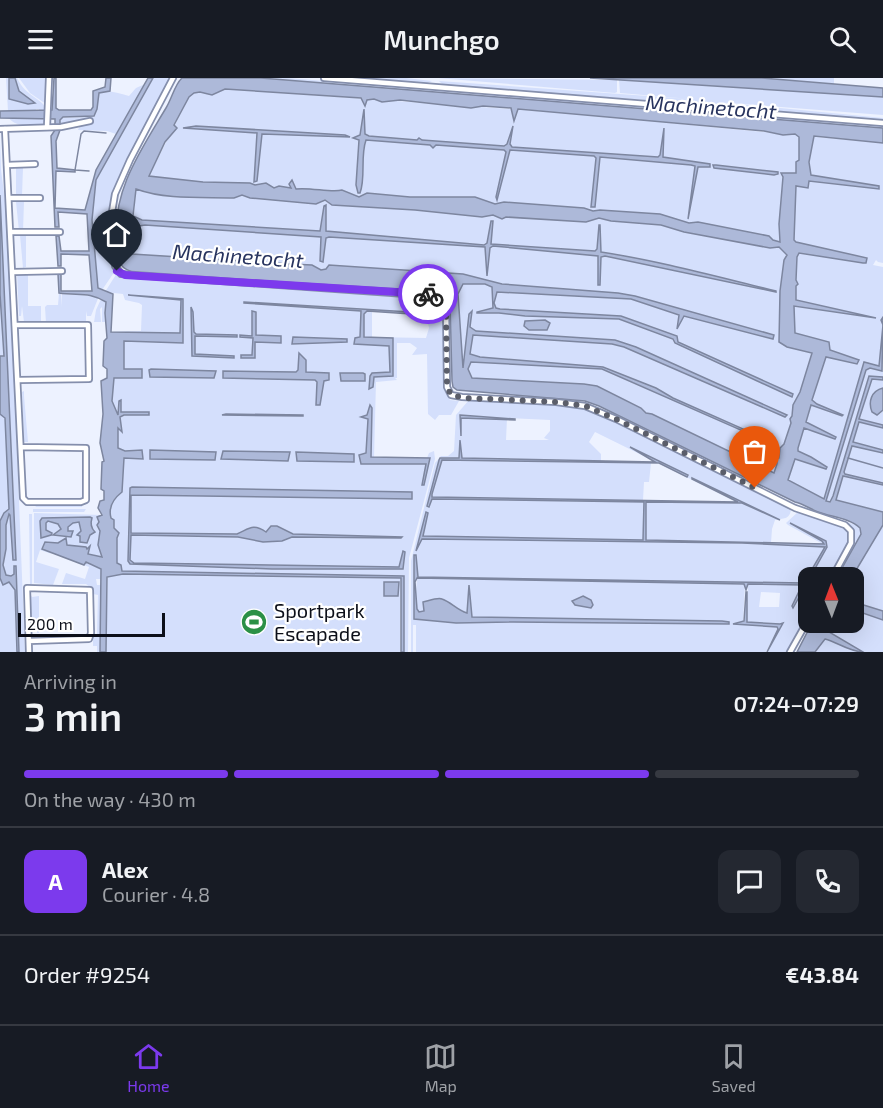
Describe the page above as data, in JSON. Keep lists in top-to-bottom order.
{
  "water": ["Machinetocht"],
  "places": {
    "sports": ["Sportpark Escapade"]
  },
  "scale_bar": "200 m",
  "north": "top",
  "page": {
    "header": "Munchgo",
    "scale": "200 m",
    "heading": ["3 min", "Arriving in", "07:24–07:29"],
    "panel": [
      "Alex",
      "Courier · 4.8",
      "Order #9254",
      "€43.84"
    ],
    "bar": "On the way · 430 m",
    "round": "A",
    "tabs": ["Home", "Map", "Saved"]
  }
}
